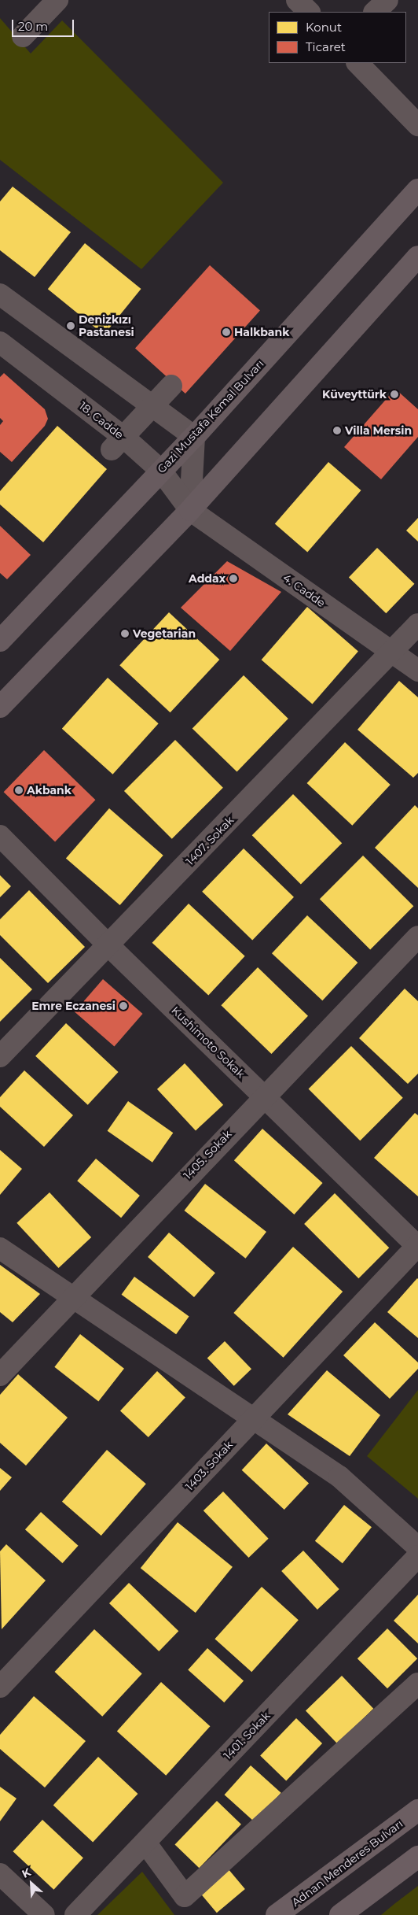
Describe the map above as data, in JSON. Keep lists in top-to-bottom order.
{
  "streets": {
    "highway": ["Gazi Mustafa Kemal Bulvarı"],
    "main road": ["Adnan Menderes Bulvarı"],
    "street": [
      "18. Cadde",
      "4. Cadde",
      "1407. Sokak",
      "Kushimoto Sokak",
      "1405. Sokak",
      "1403. Sokak",
      "1401. Sokak"
    ]
  },
  "crossings": [
    ["Gazi Mustafa Kemal Bulvarı", "18. Cadde"],
    ["18. Cadde", "4. Cadde"],
    ["4. Cadde", "1407. Sokak"],
    ["1407. Sokak", "Kushimoto Sokak"],
    ["Kushimoto Sokak", "1405. Sokak"],
    ["Kushimoto Sokak", "1403. Sokak"]
  ],
  "places": [
    "Denizkızı Pastanesi",
    "Halkbank",
    "Küveyttürk",
    "Villa Mersin",
    "Addax",
    "Vegetarian",
    "Akbank",
    "Emre Eczanesi"
  ],
  "legend": ["Konut", "Ticaret"],
  "scale_bar": "20 m",
  "north": "top left"
}
